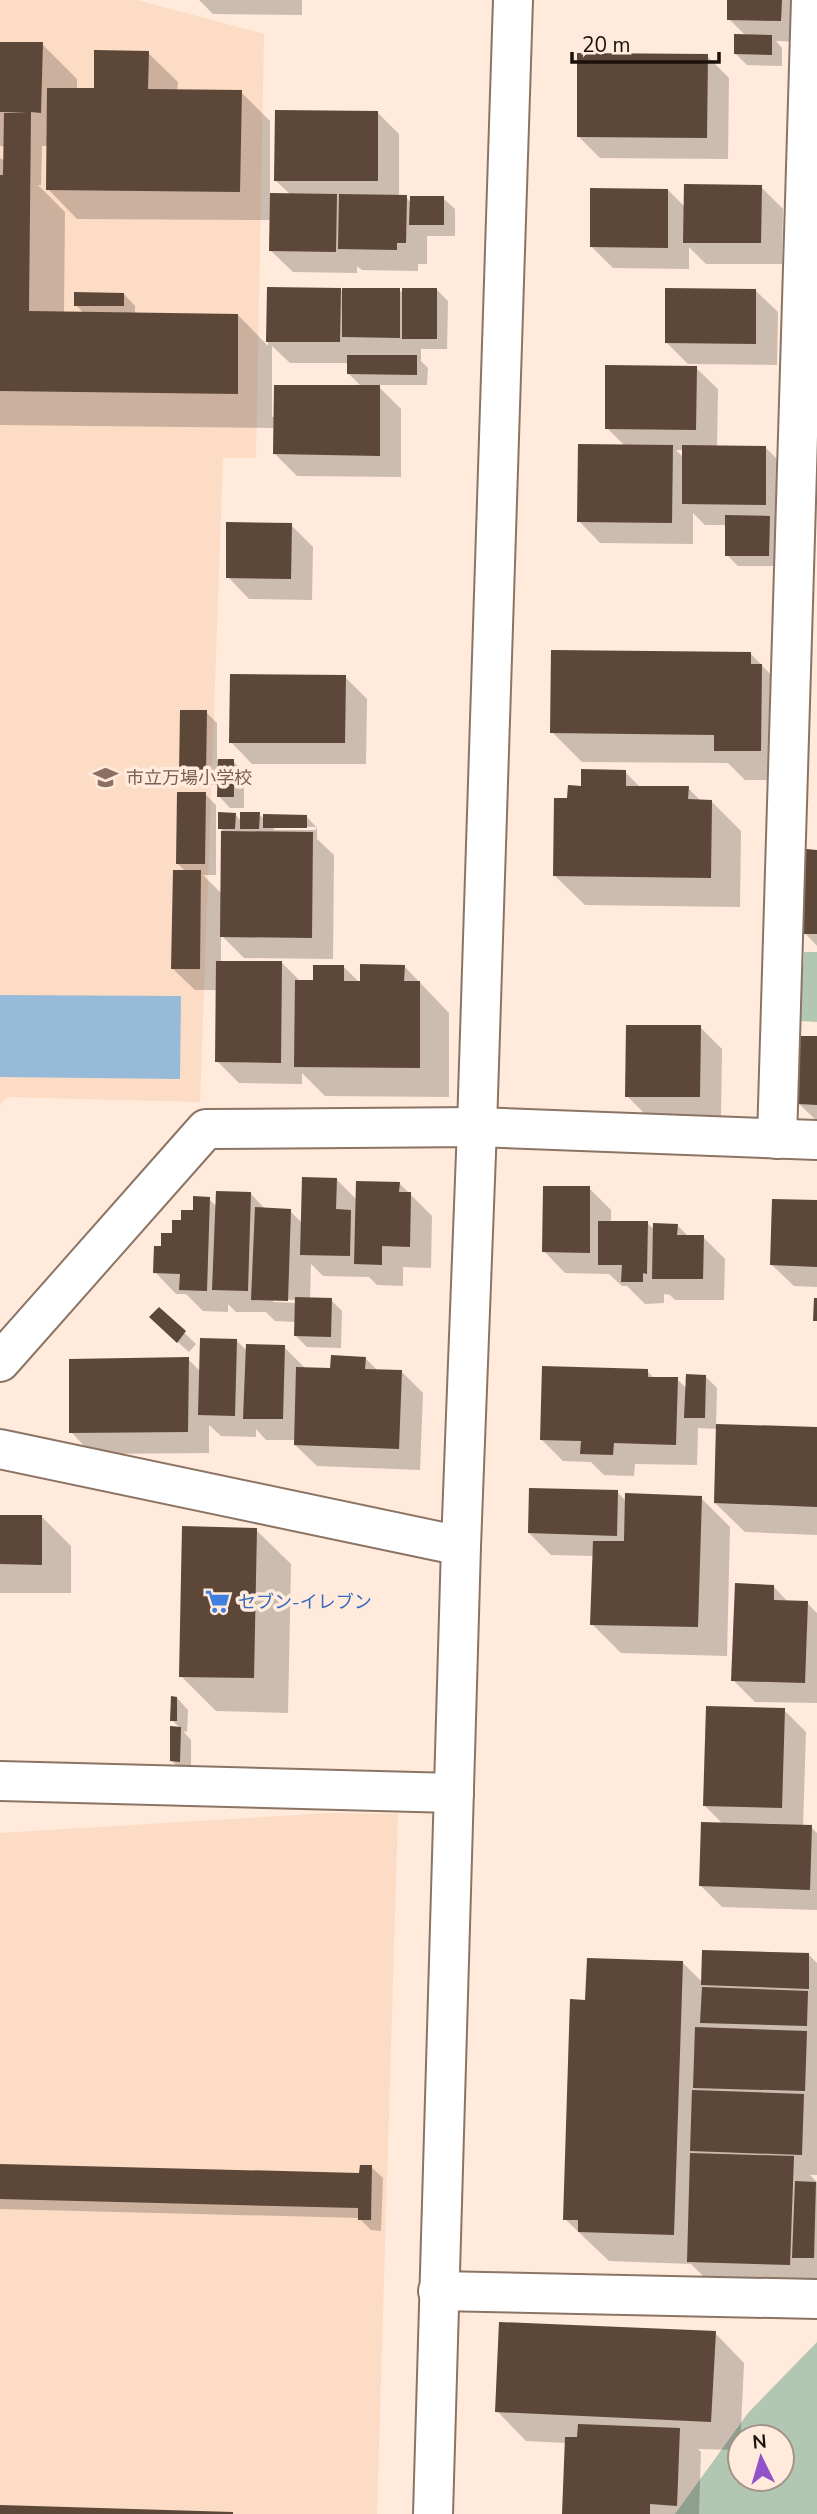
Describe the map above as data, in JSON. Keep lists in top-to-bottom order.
{
  "places": {
    "school or university": ["市立万場小学校"],
    "supermarket": ["セブン-イレブン"]
  },
  "scale_bar": "20 m",
  "north": "top"
}
